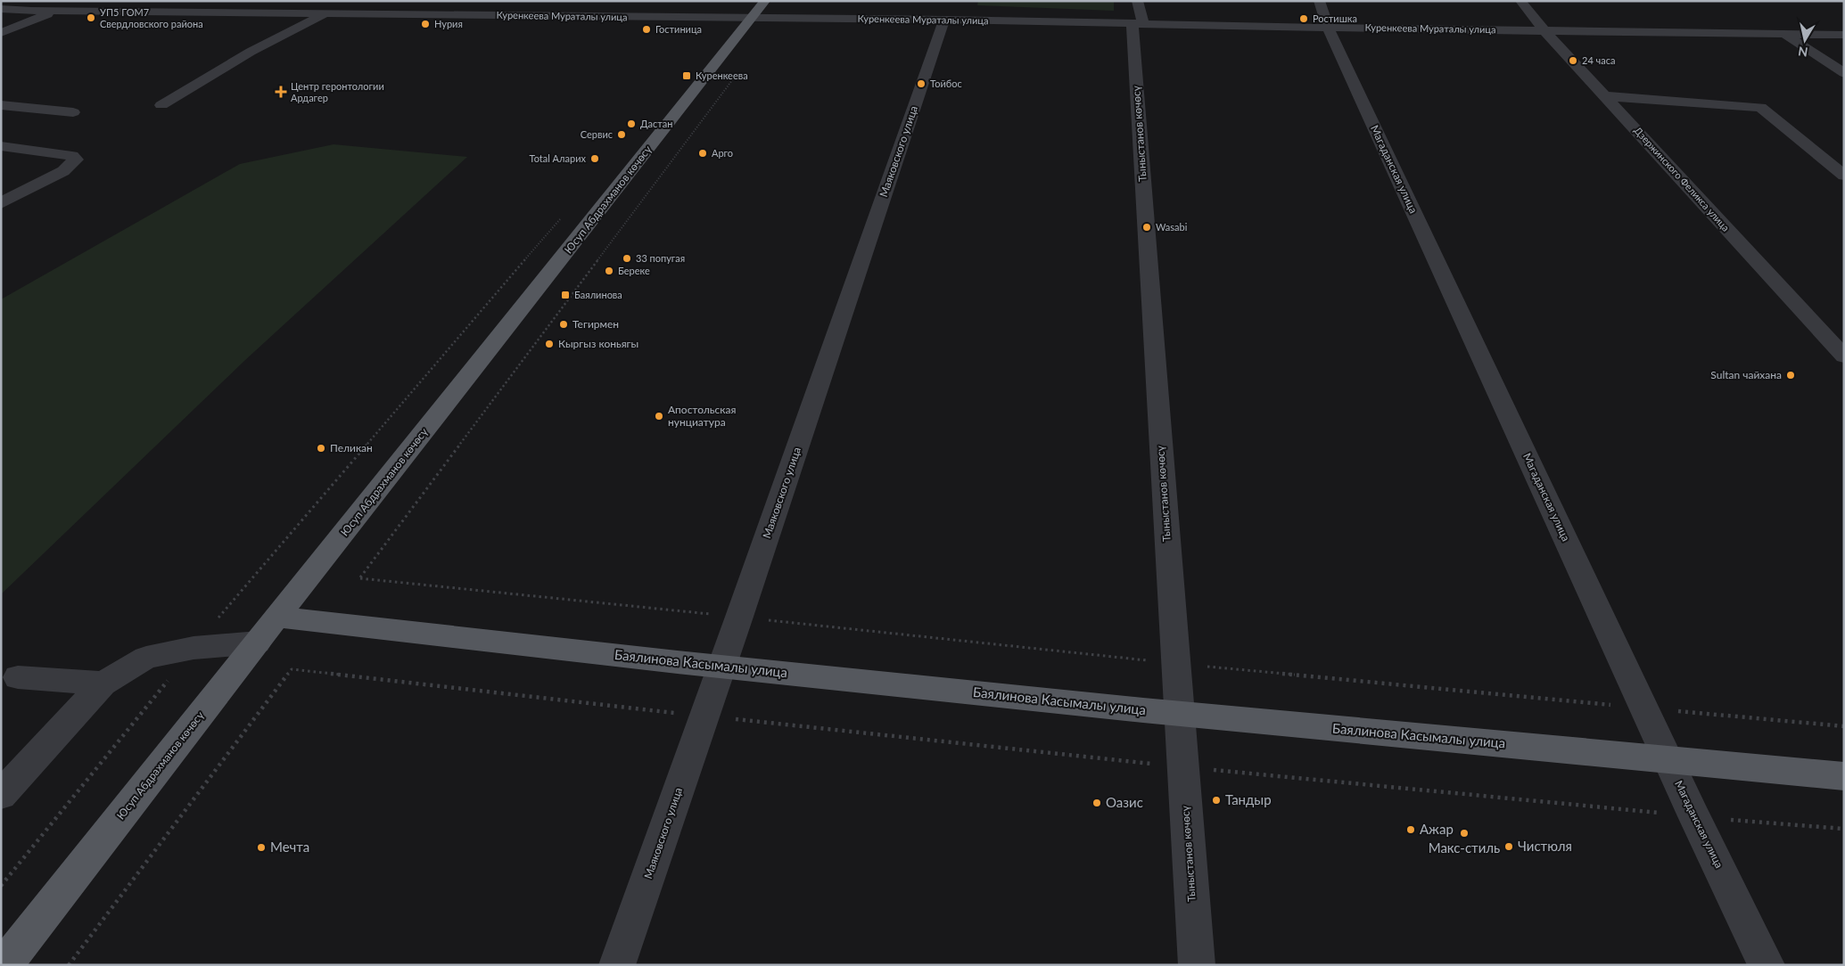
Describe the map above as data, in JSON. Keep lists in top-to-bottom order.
{
  "streets": {
    "main road": ["Юсуп Абдрахманов көчөсү", "Баялинова Касымалы улица"],
    "street": [
      "Куренкеева Мураталы улица",
      "Тыныстанов көчөсү",
      "Маяковского улица",
      "Магаданская улица",
      "Дзержинского Феликса улица"
    ]
  },
  "crossings": [
    ["Куренкеева Мураталы улица", "Тыныстанов көчөсү"],
    ["Куренкеева Мураталы улица", "Маяковского улица"],
    ["Куренкеева Мураталы улица", "Магаданская улица"],
    ["Куренкеева Мураталы улица", "Дзержинского Феликса улица"],
    ["Куренкеева Мураталы улица", "Юсуп Абдрахманов көчөсү"],
    ["Тыныстанов көчөсү", "Баялинова Касымалы улица"],
    ["Маяковского улица", "Баялинова Касымалы улица"],
    ["Магаданская улица", "Баялинова Касымалы улица"],
    ["Юсуп Абдрахманов көчөсү", "Баялинова Касымалы улица"]
  ],
  "places": {
    "other": [
      "УП5 ГОМ7 Свердловского района",
      "Ростишка",
      "Нурия",
      "Гостиница",
      "24 часа",
      "Тойбос",
      "Дастан",
      "Сервис",
      "Арго",
      "Total Аларих",
      "Wasabi",
      "33 попугая",
      "Береке",
      "Тегирмен",
      "Кыргыз коньягы",
      "Sultan чайхана",
      "Апостольская нунциатура",
      "Пеликан",
      "Тандыр",
      "Оазис",
      "Ажар",
      "Макс-стиль",
      "Чистюля",
      "Мечта"
    ],
    "transit": ["Куренкеева", "Баялинова"],
    "health": ["Центр геронтологии Ардагер"]
  },
  "north": "bottom"
}
